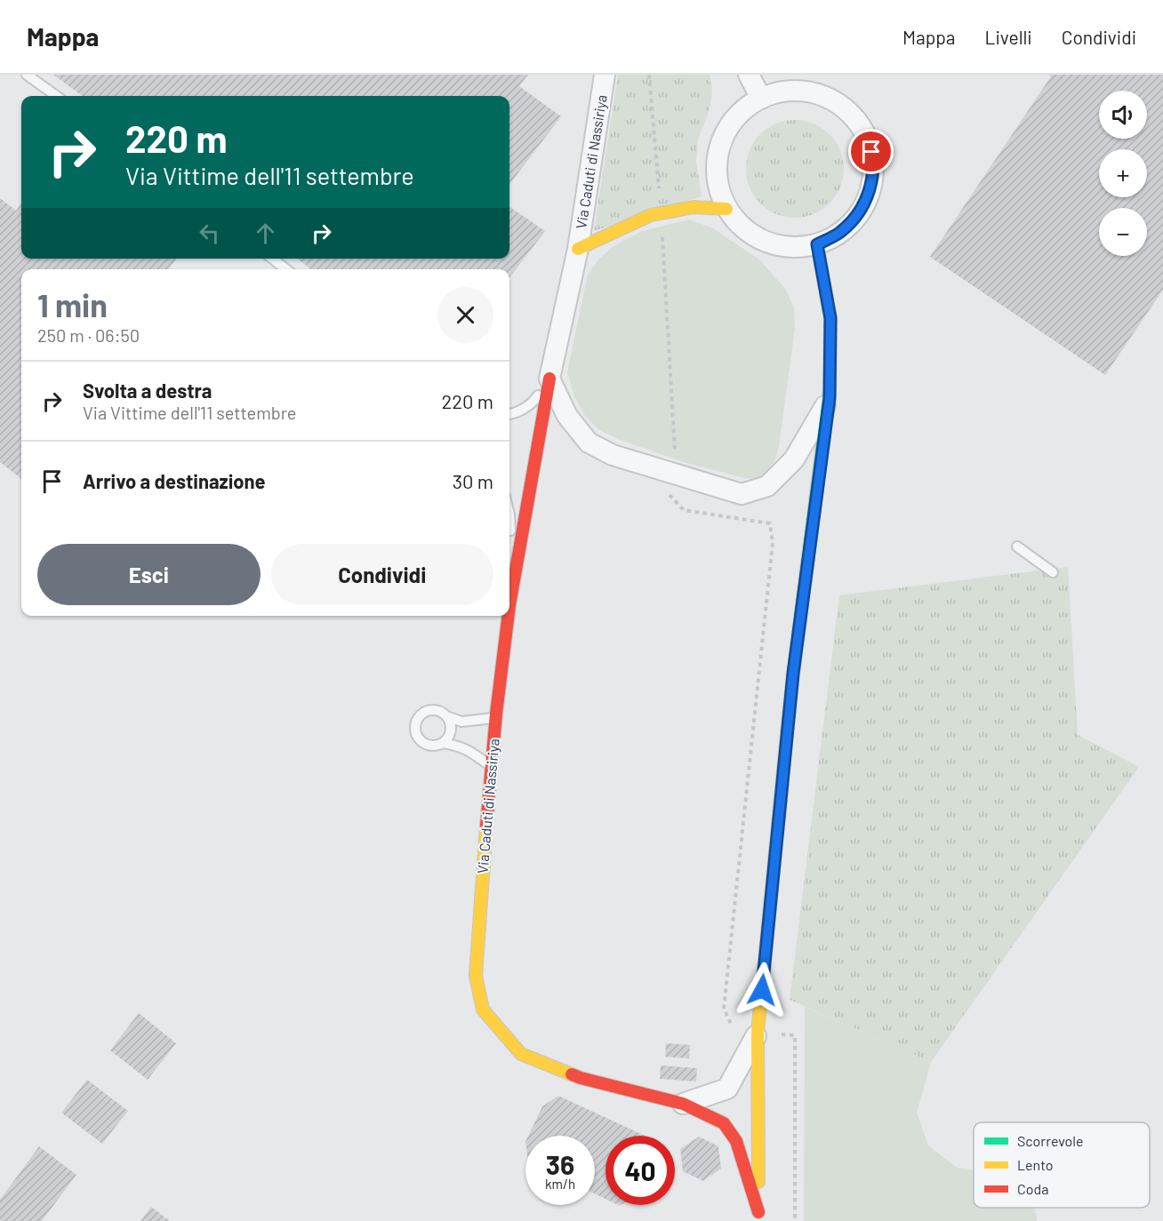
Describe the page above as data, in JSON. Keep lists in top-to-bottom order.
{
  "streets": {
    "street": ["Via Caduti di Nassiriya"]
  },
  "legend": ["Scorrevole", "Lento", "Coda"],
  "page": {
    "header": "Mappa",
    "nav": ["Mappa", "Livelli", "Condividi"],
    "map_buttons": ["+", "−"],
    "turn": ["220 m", "Via Vittime dell'11 settembre"],
    "heading": ["1 min", "250 m · 06:50"],
    "list": [
      {
        "name": "Svolta a destra",
        "note": "Via Vittime dell'11 settembre",
        "value": "220 m"
      },
      {
        "name": "Arrivo a destinazione",
        "value": "30 m"
      }
    ],
    "buttons": ["Esci", "Condividi"],
    "speed": "36 km/h",
    "limit": "40"
  }
}
